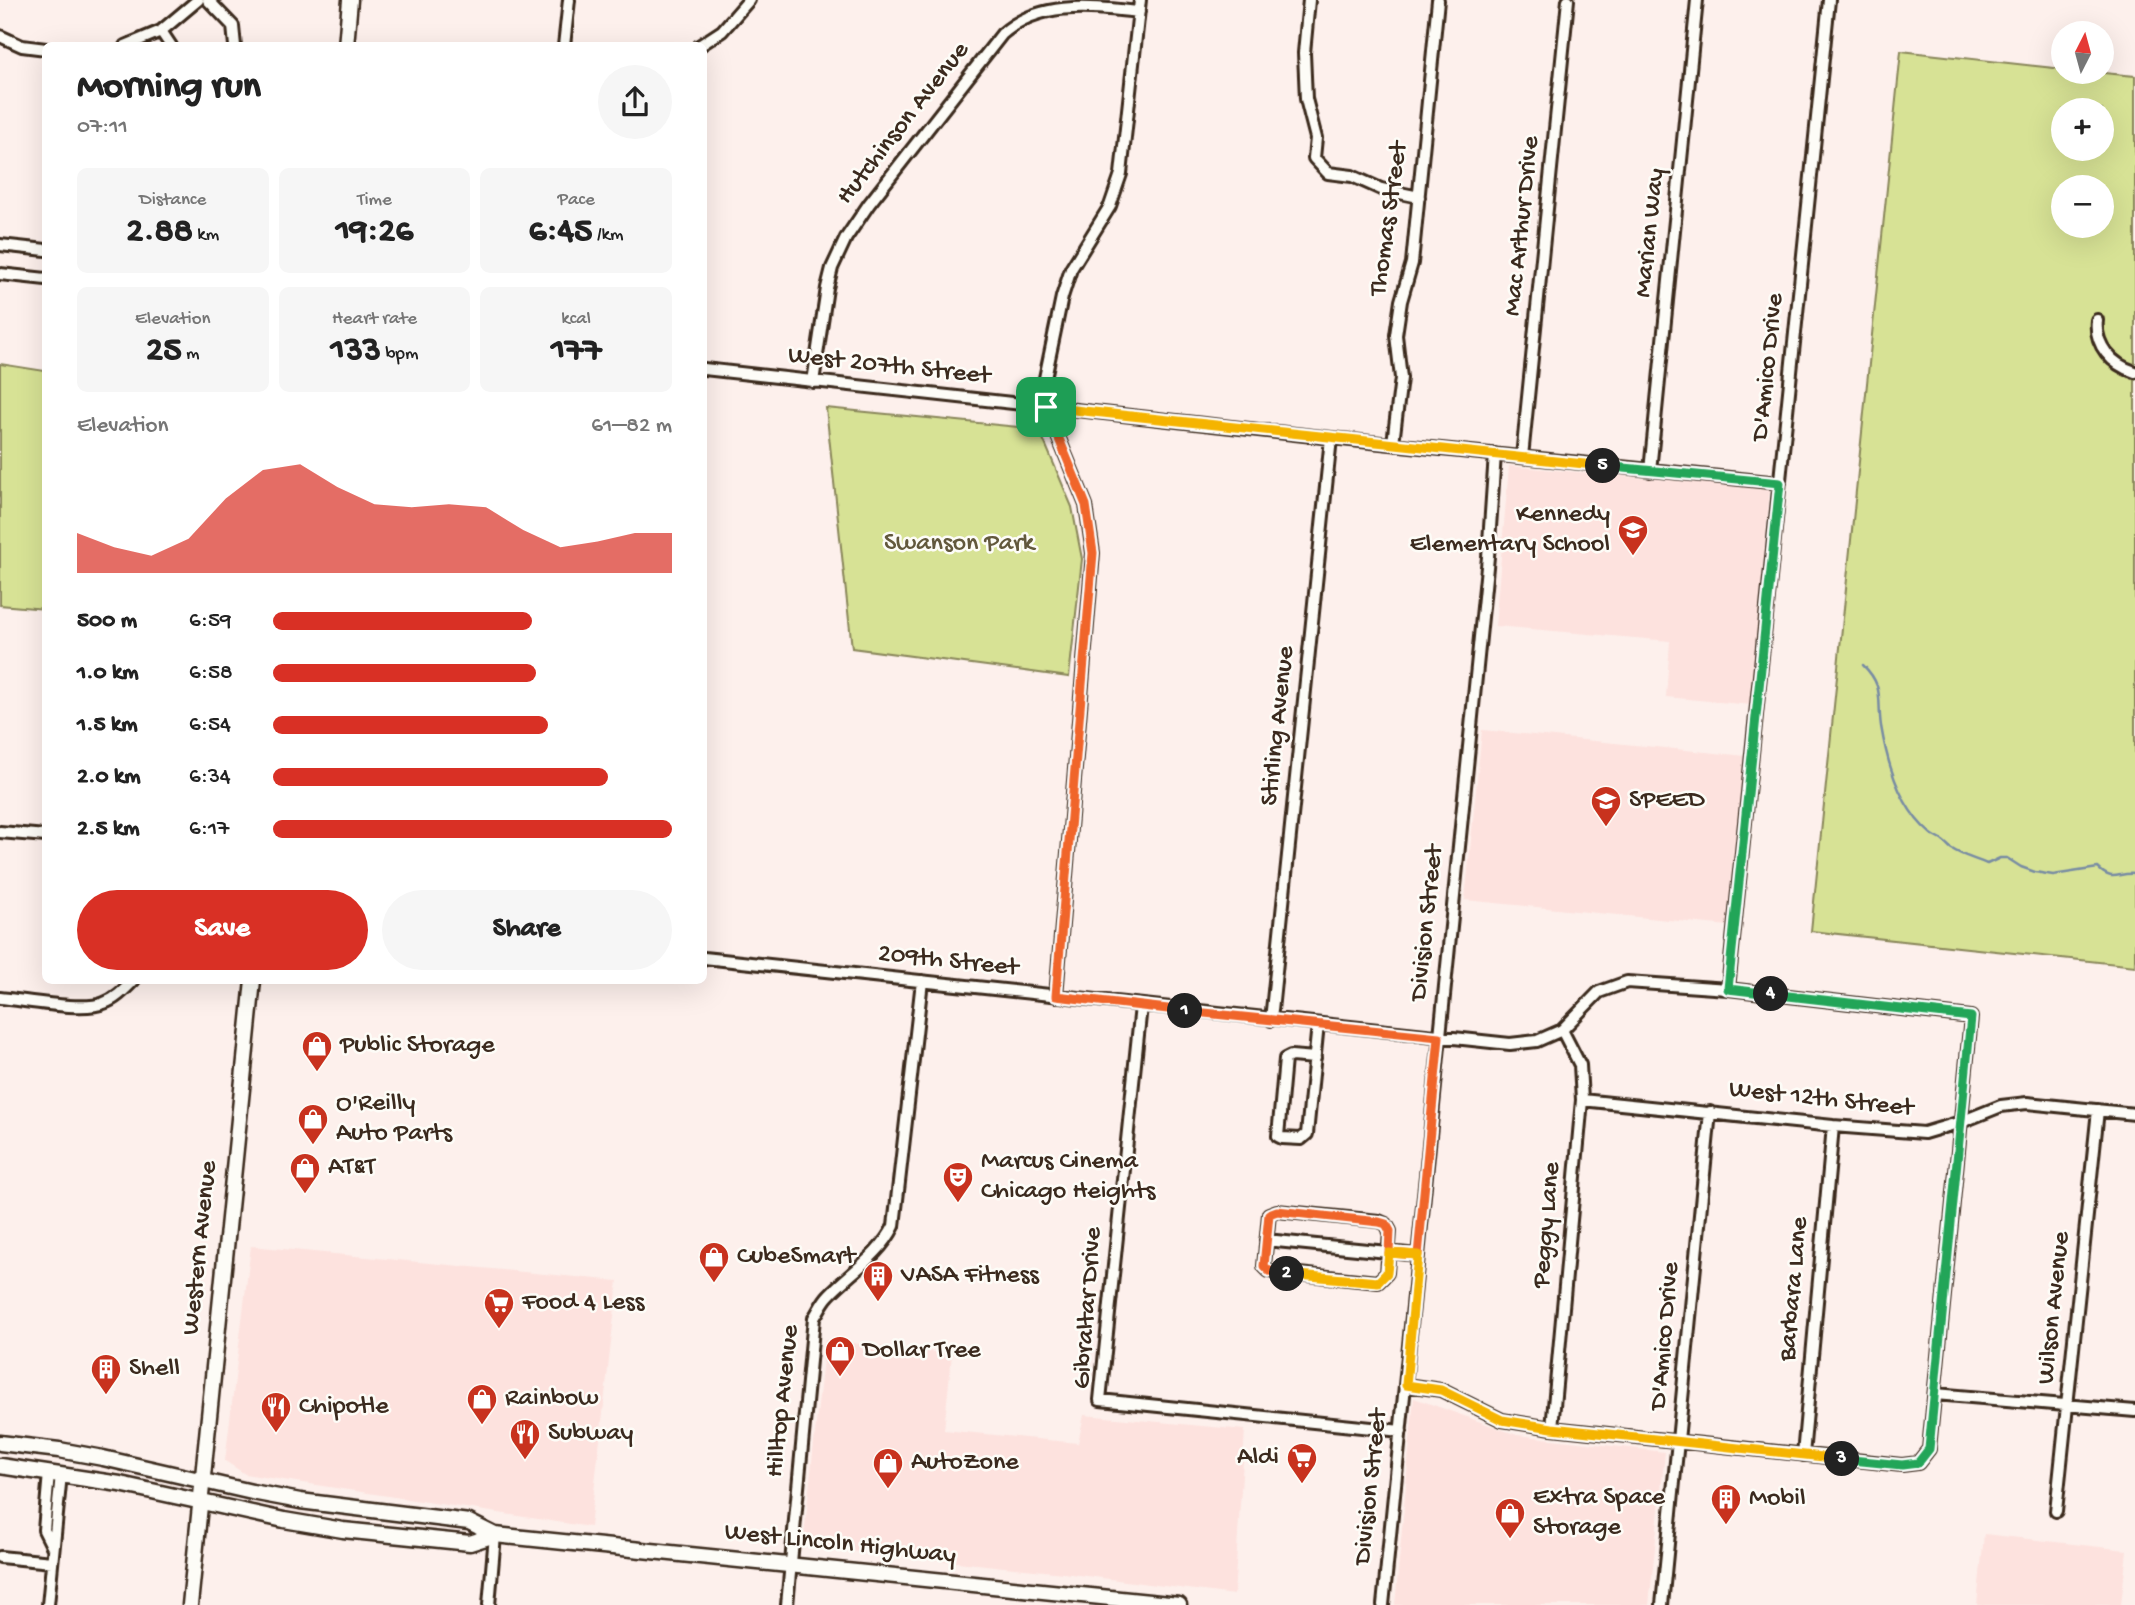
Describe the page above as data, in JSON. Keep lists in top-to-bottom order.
{
  "streets": {
    "main road": ["Western Avenue", "West Lincoln Highway"],
    "street": [
      "Hutchinson Avenue",
      "Thomas Street",
      "Mac Arthur Drive",
      "Marian Way",
      "West 207th Street",
      "D'Amico Drive",
      "Stirling Avenue",
      "Division Street",
      "209th Street",
      "West 12th Street",
      "Peggy Lane",
      "Barbara Lane",
      "Gibraltar Drive",
      "Wilson Avenue",
      "Hilltop Avenue"
    ]
  },
  "crossings": [
    ["Hutchinson Avenue", "West 207th Street"],
    ["Thomas Street", "West 207th Street"],
    ["Mac Arthur Drive", "West 207th Street"],
    ["Marian Way", "West 207th Street"],
    ["West 207th Street", "D'Amico Drive"],
    ["West 207th Street", "Stirling Avenue"],
    ["West 207th Street", "Division Street"],
    ["D'Amico Drive", "West 12th Street"],
    ["Stirling Avenue", "209th Street"],
    ["Division Street", "209th Street"],
    ["Division Street", "Gibraltar Drive"],
    ["209th Street", "Peggy Lane"],
    ["209th Street", "Gibraltar Drive"],
    ["209th Street", "Hilltop Avenue"],
    ["West 12th Street", "Peggy Lane"],
    ["West 12th Street", "Barbara Lane"],
    ["West 12th Street", "Wilson Avenue"],
    ["Western Avenue", "West Lincoln Highway"],
    ["Hilltop Avenue", "West Lincoln Highway"]
  ],
  "parks": ["Swanson Park"],
  "places": {
    "school or university": ["Kennedy Elementary School", "SPEED"],
    "shop": [
      "Public Storage",
      "O'Reilly Auto Parts",
      "AT&T",
      "CubeSmart",
      "Dollar Tree",
      "Rainbow",
      "AutoZone",
      "Extra Space Storage"
    ],
    "theatre": ["Marcus Cinema Chicago Heights"],
    "building": ["VASA Fitness", "Shell", "Mobil"],
    "supermarket": ["Food 4 Less", "Aldi"],
    "restaurant": ["Chipotle", "Subway"]
  },
  "north": "top",
  "page": {
    "map_buttons": ["+", "−"],
    "heading": ["Morning run", "07:11"],
    "stats": [
      ["Distance", "2.88 km"],
      ["Time", "19:26"],
      ["Pace", "6:45 /km"],
      ["Elevation", "25 m"],
      ["Heart rate", "133 bpm"],
      ["kcal", "177"]
    ],
    "chart": ["Elevation", "61–82 m"],
    "pins": [
      "5",
      "4",
      "1",
      "2",
      "3"
    ],
    "list": [
      {
        "name": "500 m",
        "note": "6:59"
      },
      {
        "name": "1.0 km",
        "note": "6:58"
      },
      {
        "name": "1.5 km",
        "note": "6:54"
      },
      {
        "name": "2.0 km",
        "note": "6:34"
      },
      {
        "name": "2.5 km",
        "note": "6:17"
      }
    ],
    "buttons": ["Save", "Share"]
  }
}
